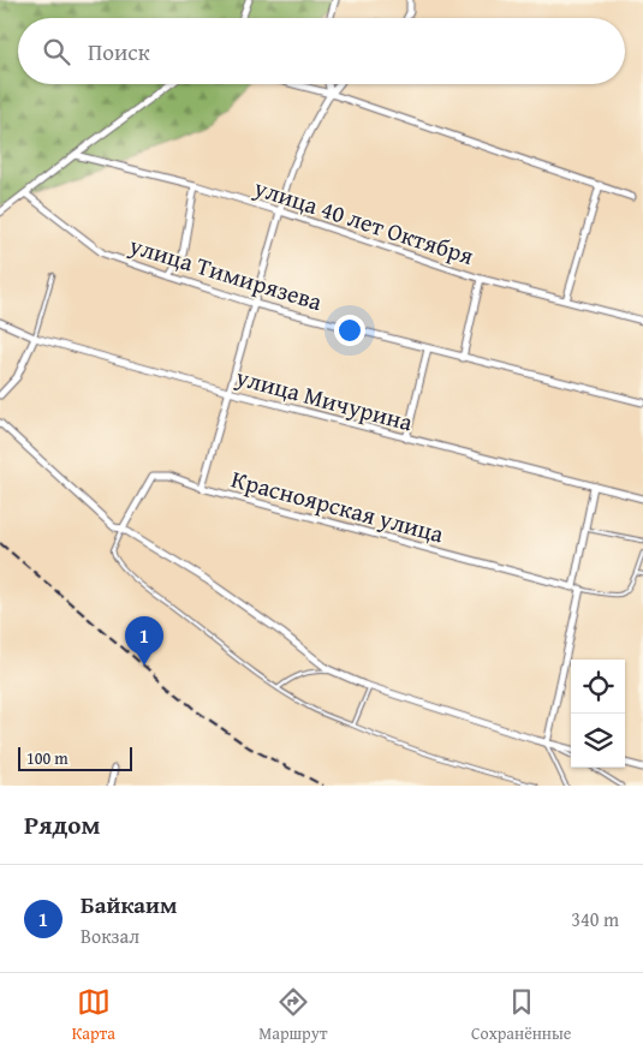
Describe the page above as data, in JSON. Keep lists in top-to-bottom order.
{
  "streets": {
    "street": [
      "улица 40 лет Октября",
      "улица Тимирязева",
      "улица Мичурина",
      "Красноярская улица"
    ]
  },
  "scale_bar": "100 m",
  "page": {
    "search": "Поиск",
    "pins": "1",
    "scale": "100 m",
    "heading": "Рядом",
    "list": [
      {
        "mark": "1",
        "name": "Байкаим",
        "note": "Вокзал",
        "value": "340 m"
      }
    ],
    "nav": ["Карта", "Маршрут", "Сохранённые"]
  }
}
